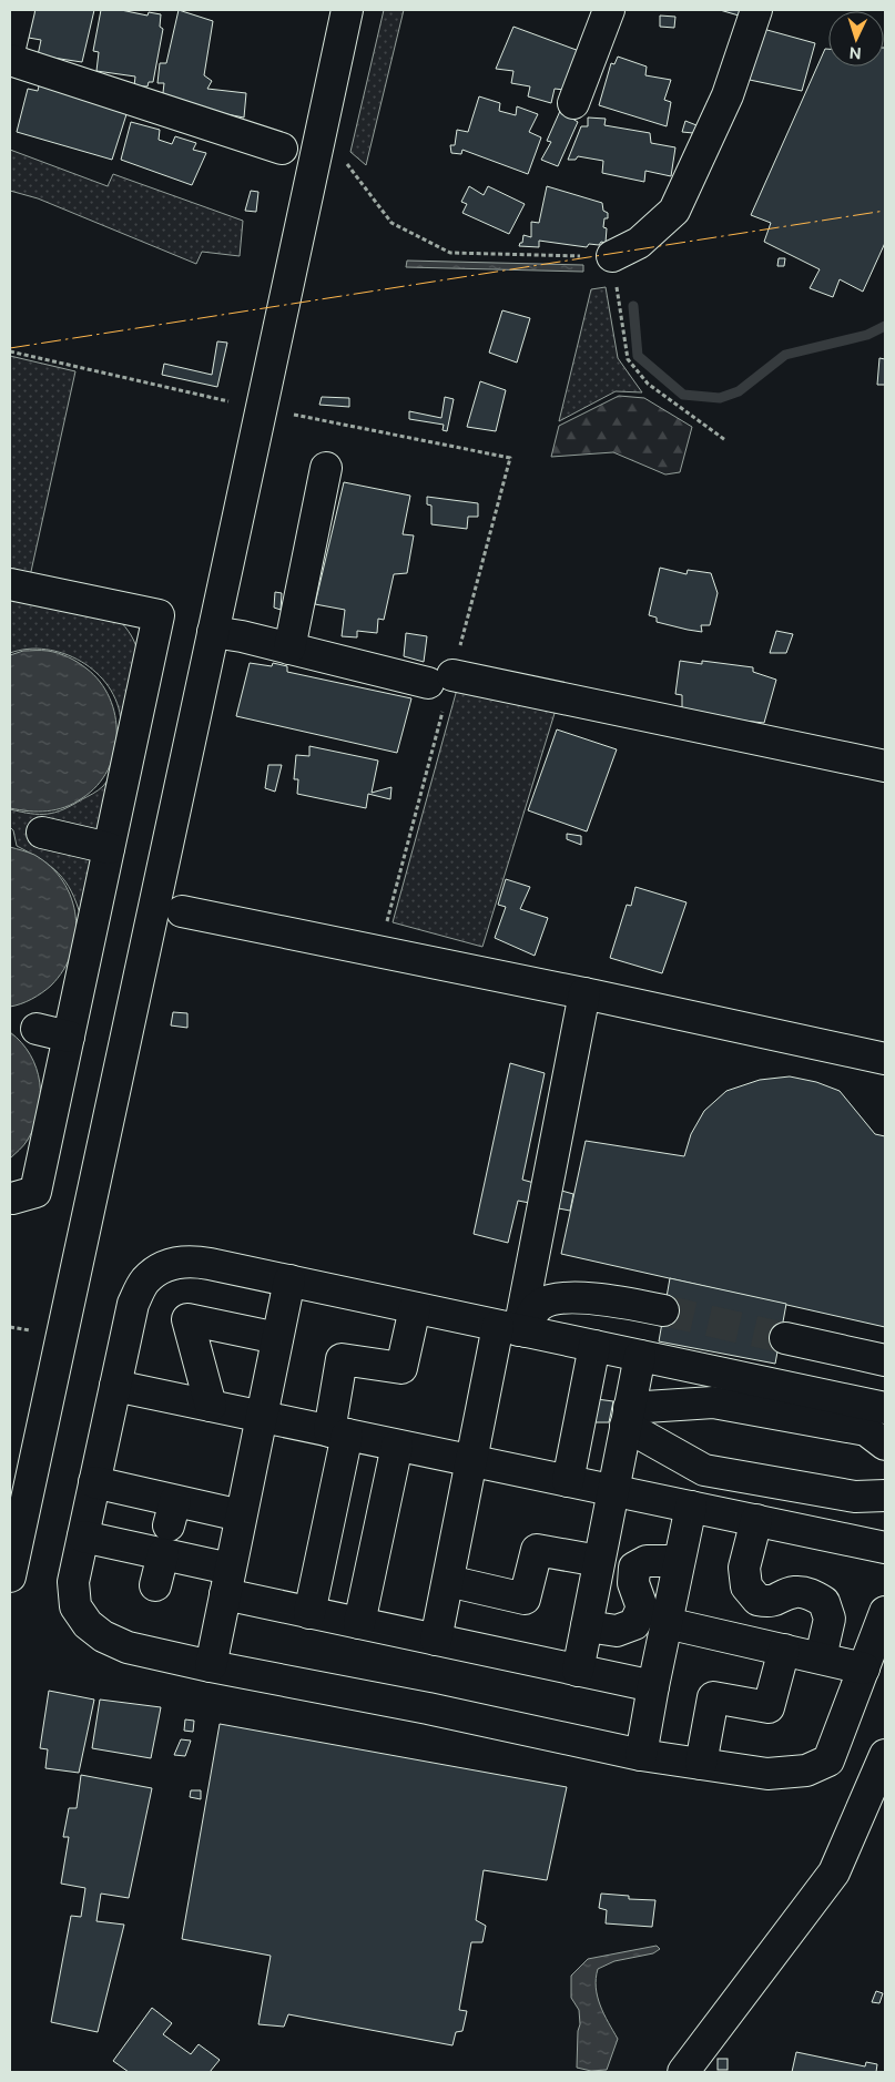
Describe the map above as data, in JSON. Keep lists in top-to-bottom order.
{
  "north": "bottom"
}
